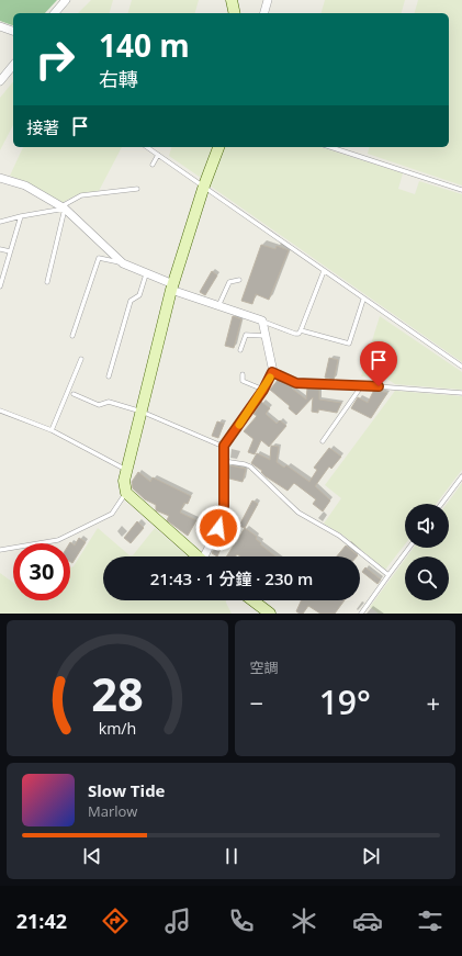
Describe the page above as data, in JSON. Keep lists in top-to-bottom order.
{
  "page": {
    "turn": ["140 m", "右轉"],
    "then": "接著",
    "limit": "30",
    "trip": "21:43 · 1 分鐘 · 230 m",
    "tile": "空調",
    "heat": ["−", "19°", "+"],
    "song": ["Slow Tide", "Marlow"],
    "tabs": "21:42",
    "gauge": ["28", "km/h"]
  }
}
